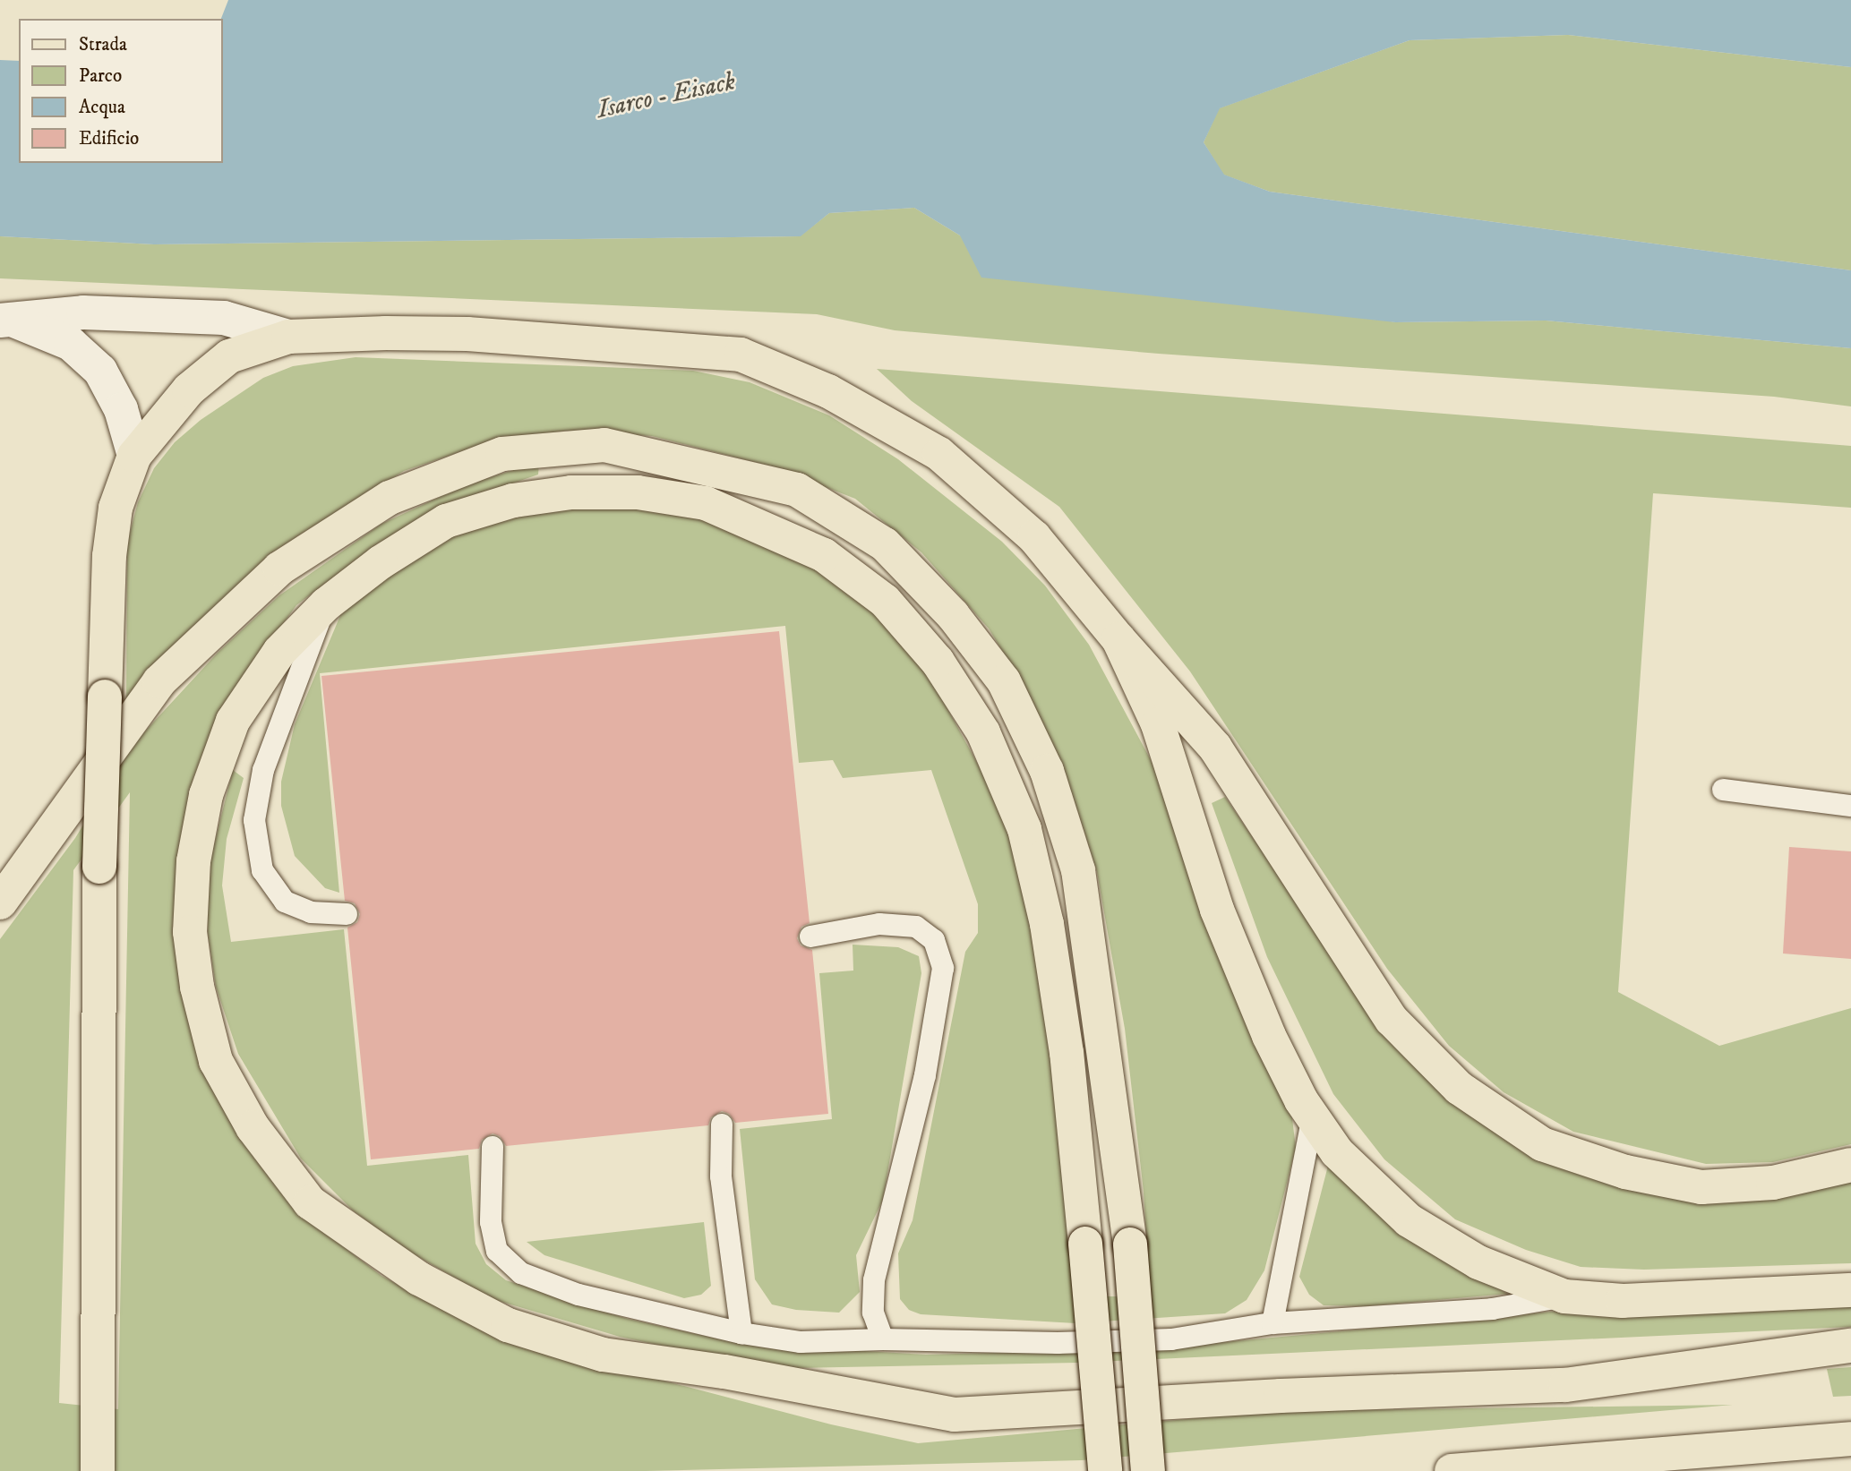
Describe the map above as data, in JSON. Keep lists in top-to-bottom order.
{
  "water": ["Isarco - Eisack"],
  "legend": [
    "Strada",
    "Parco",
    "Acqua",
    "Edificio"
  ]
}
